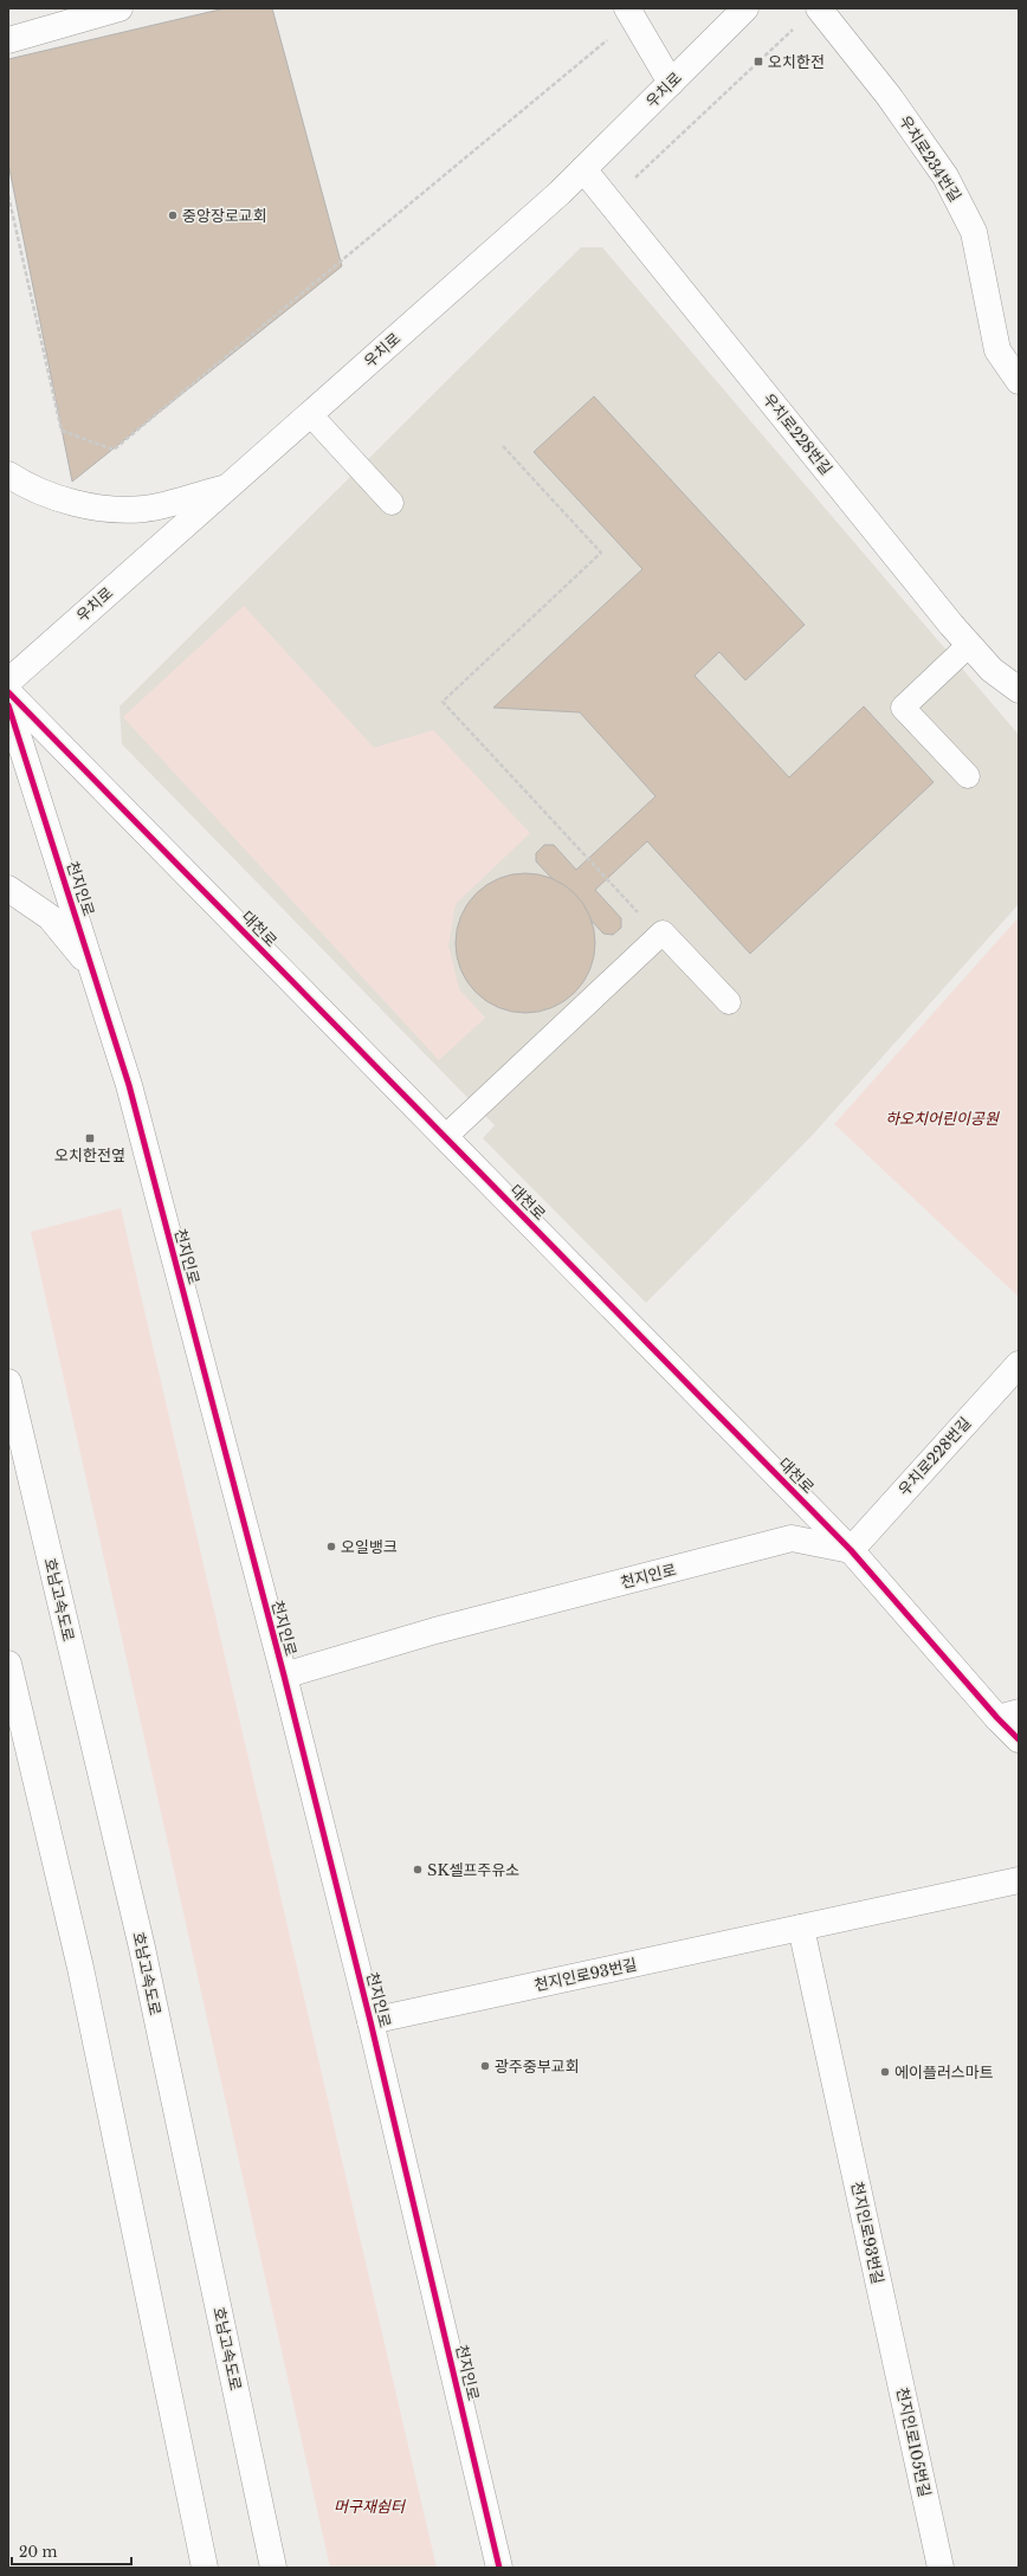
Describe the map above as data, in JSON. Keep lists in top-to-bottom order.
{
  "streets": {
    "main road": [
      "우치로",
      "우치로234번길",
      "우치로228번길",
      "천지인로",
      "대천로",
      "호남고속도로",
      "천지인로93번길",
      "천지인로105번길"
    ]
  },
  "crossings": [
    ["우치로", "우치로228번길"],
    ["우치로228번길", "천지인로"],
    ["우치로228번길", "대천로"],
    ["천지인로", "대천로"],
    ["천지인로", "천지인로93번길"],
    ["천지인로93번길", "천지인로105번길"]
  ],
  "parks": ["하오치어린이공원", "머구재쉼터"],
  "places": {
    "transit": ["오치한전", "오치한전옆"],
    "other": [
      "중앙장로교회",
      "오일뱅크",
      "SK셀프주유소",
      "광주중부교회",
      "에이플러스마트"
    ]
  },
  "scale_bar": "20 m"
}
